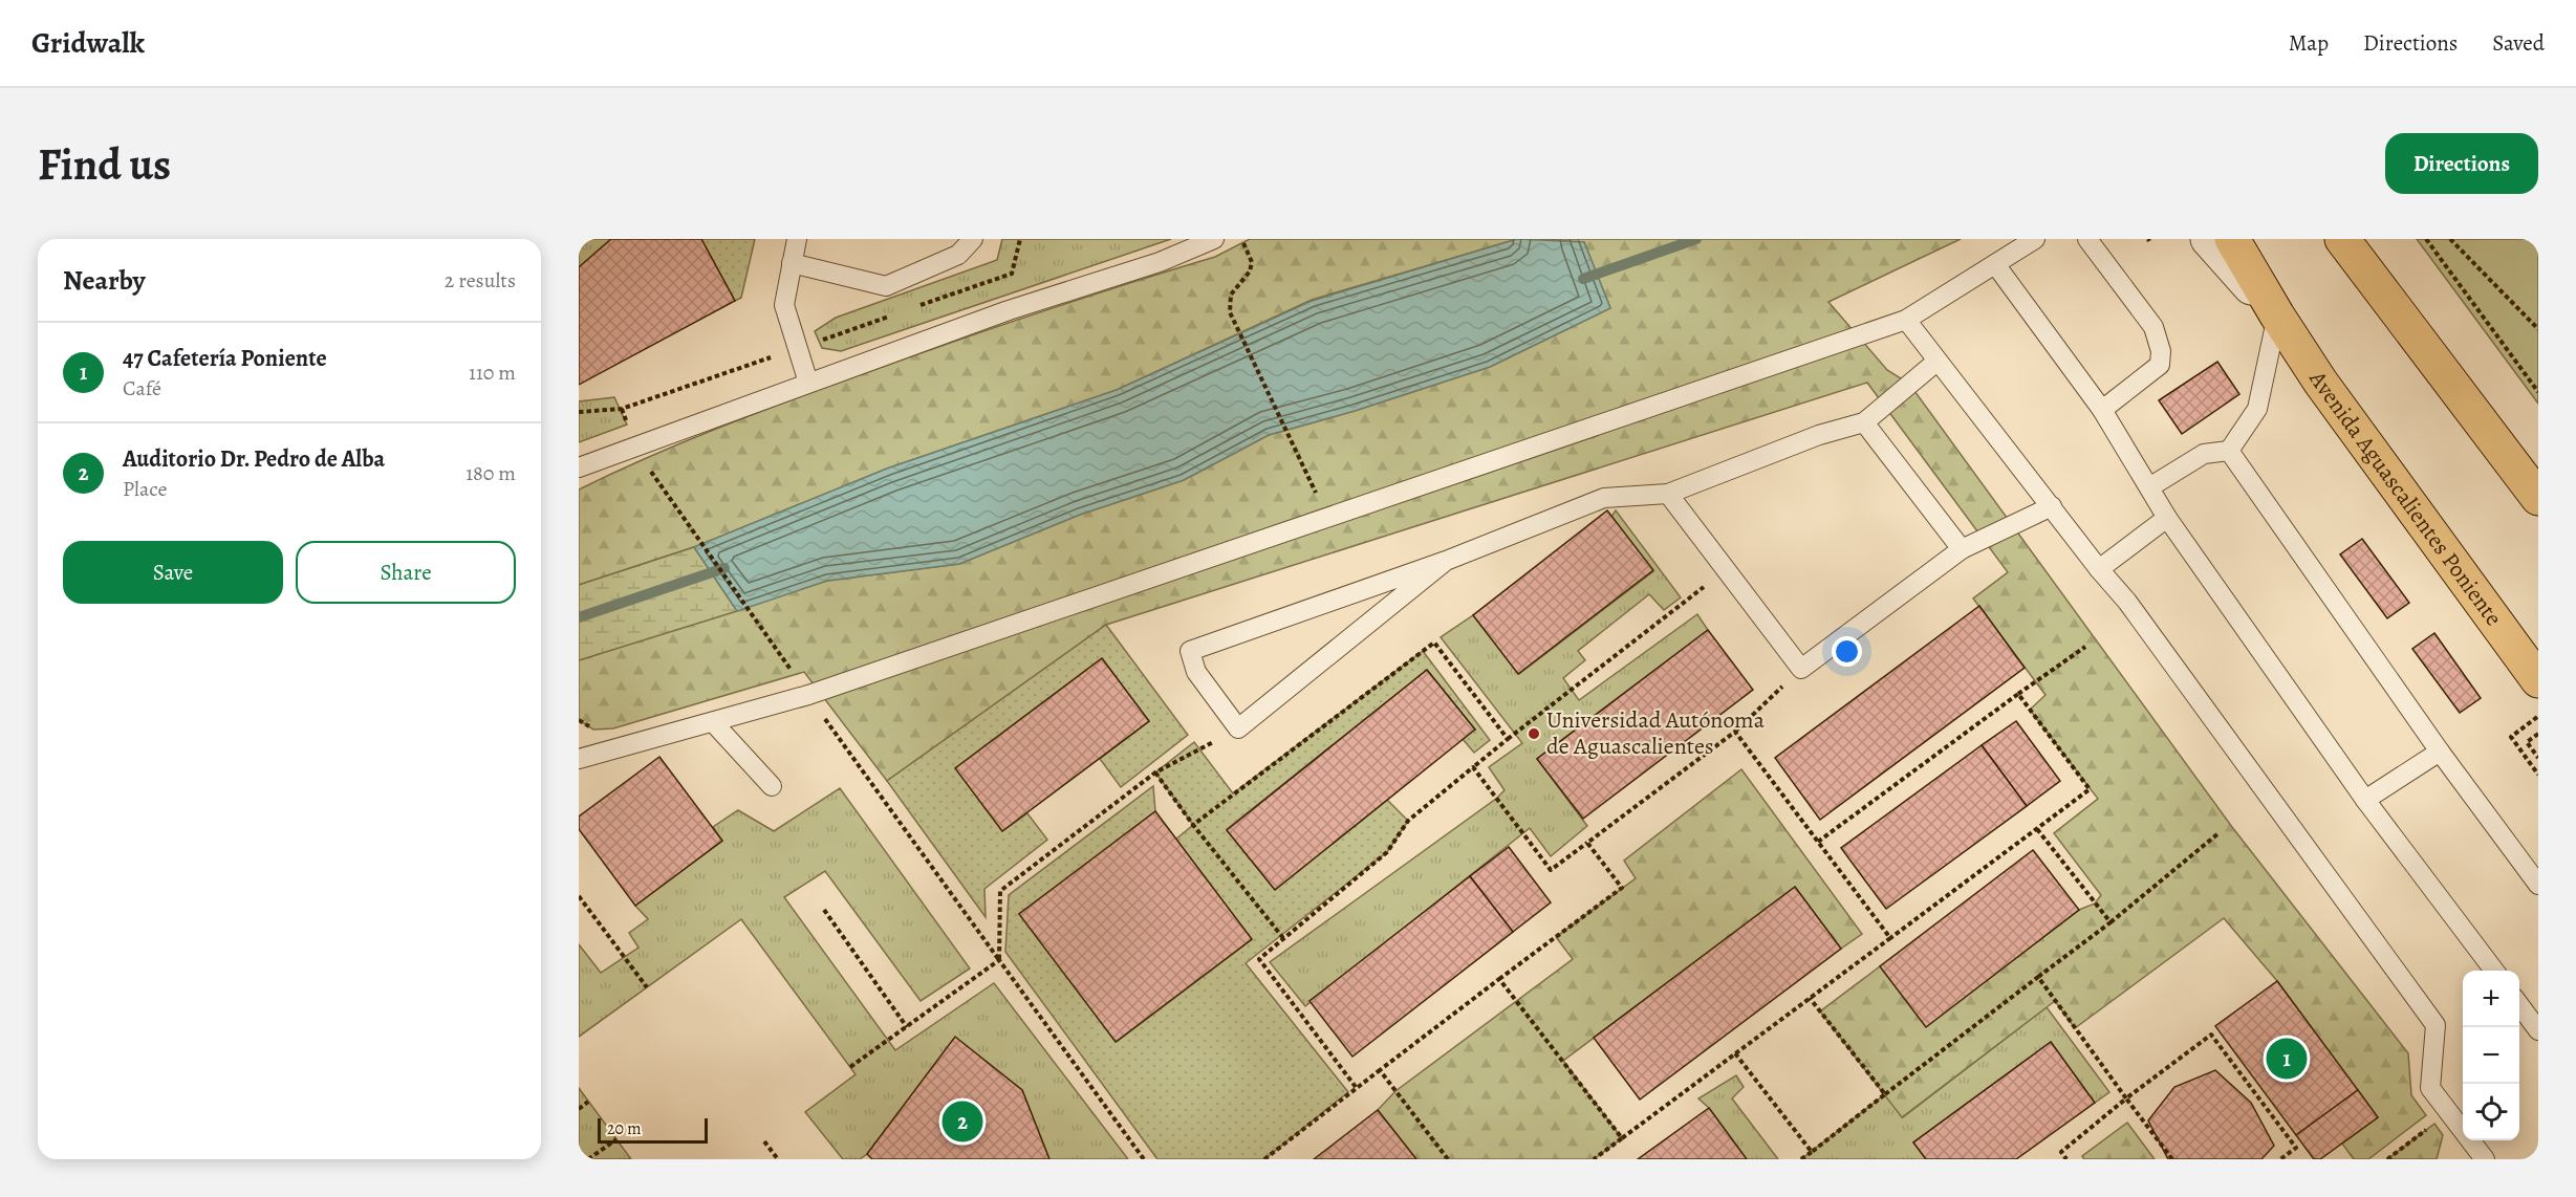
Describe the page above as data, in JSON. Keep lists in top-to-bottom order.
{
  "streets": {
    "main road": ["Avenida Aguascalientes Poniente"]
  },
  "places": ["Universidad Autónoma de Aguascalientes"],
  "scale_bar": "20 m",
  "page": {
    "header": "Gridwalk",
    "nav": ["Map", "Directions", "Saved"],
    "buttons": [
      "Directions",
      ["Save", "Share"]
    ],
    "title": "Find us",
    "heading": ["Nearby", "2 results"],
    "list": [
      {
        "mark": "1",
        "name": "47 Cafetería Poniente",
        "note": "Café",
        "value": "110 m"
      },
      {
        "mark": "2",
        "name": "Auditorio Dr. Pedro de Alba",
        "note": "Place",
        "value": "180 m"
      }
    ],
    "map_buttons": ["+", "−"],
    "pins": ["1", "2"],
    "scale": "20 m"
  }
}
